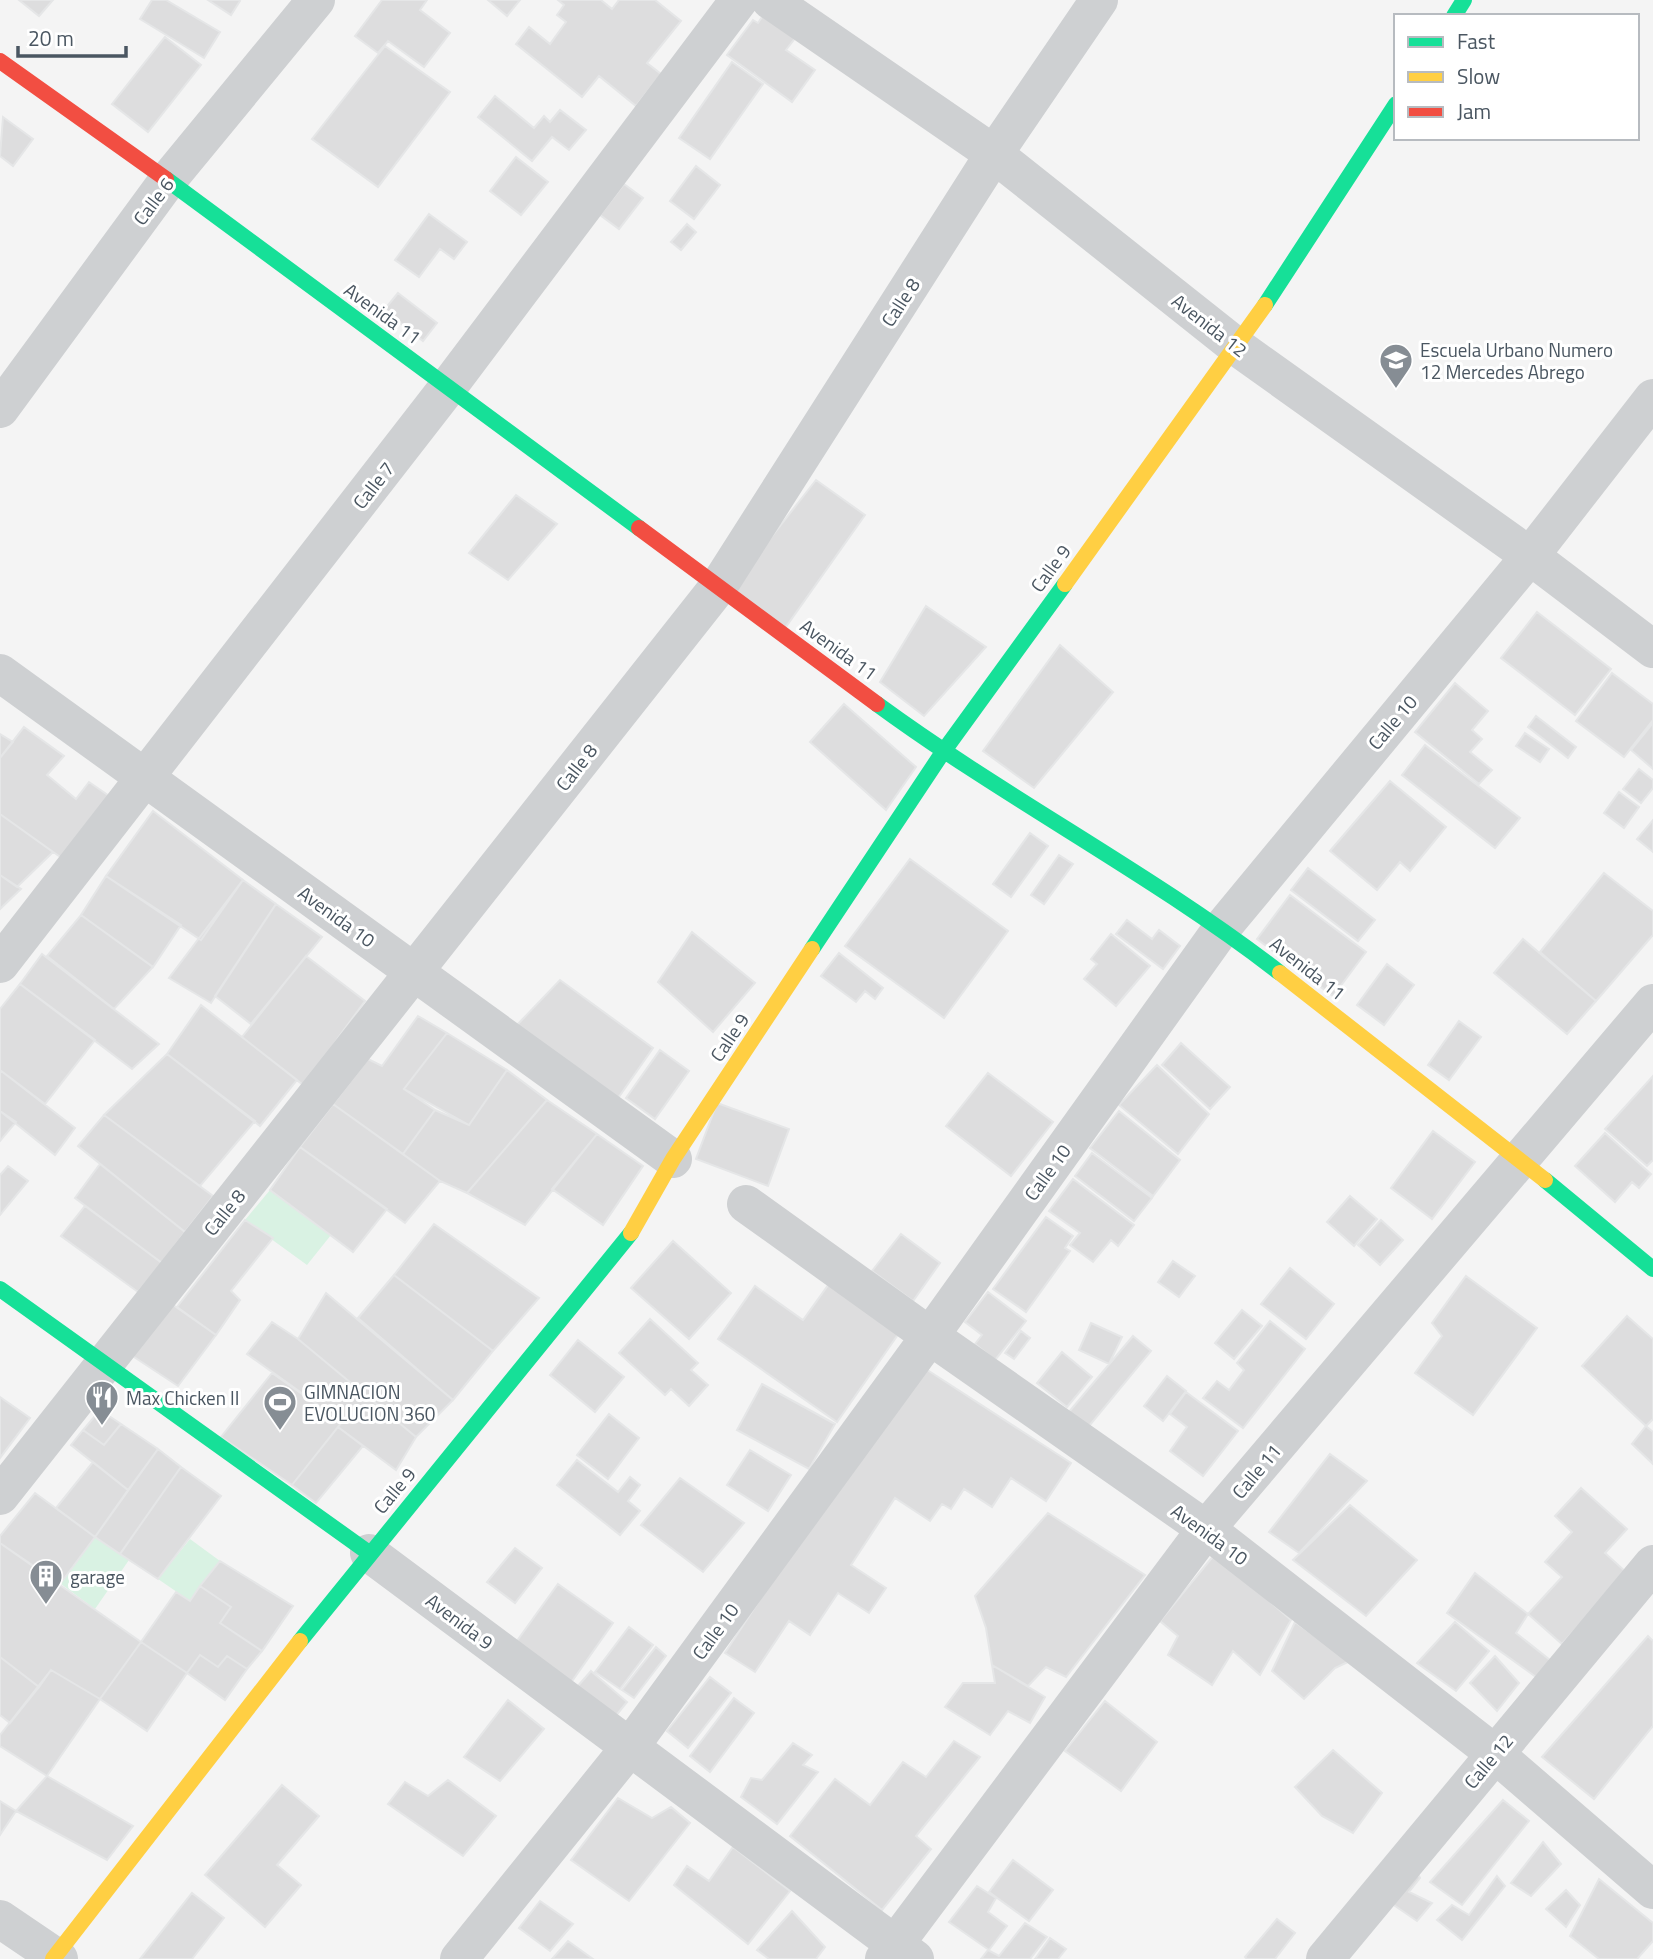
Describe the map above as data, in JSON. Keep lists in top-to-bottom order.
{
  "streets": {
    "street": [
      "Calle 6",
      "Calle 8",
      "Avenida 11",
      "Avenida 12",
      "Calle 7",
      "Calle 9",
      "Calle 10",
      "Avenida 10",
      "Calle 11",
      "Avenida 9",
      "Calle 12"
    ]
  },
  "crossings": [
    ["Calle 6", "Avenida 11"],
    ["Calle 8", "Avenida 11"],
    ["Calle 8", "Avenida 12"],
    ["Calle 8", "Avenida 10"],
    ["Calle 8", "Avenida 9"],
    ["Avenida 11", "Calle 7"],
    ["Avenida 11", "Calle 9"],
    ["Avenida 11", "Calle 10"],
    ["Avenida 11", "Calle 11"],
    ["Avenida 12", "Calle 9"],
    ["Avenida 12", "Calle 10"],
    ["Calle 7", "Avenida 10"],
    ["Calle 9", "Avenida 10"],
    ["Calle 9", "Avenida 9"],
    ["Calle 10", "Avenida 10"],
    ["Calle 10", "Avenida 9"],
    ["Avenida 10", "Calle 11"],
    ["Avenida 10", "Calle 12"],
    ["Calle 11", "Avenida 9"]
  ],
  "places": {
    "school or university": ["Escuela Urbano Numero 12 Mercedes Abrego"],
    "restaurant": ["Max Chicken II"],
    "sports": ["GIMNACION EVOLUCION 360"],
    "building": ["garage"]
  },
  "legend": ["Fast", "Slow", "Jam"],
  "scale_bar": "20 m"
}
